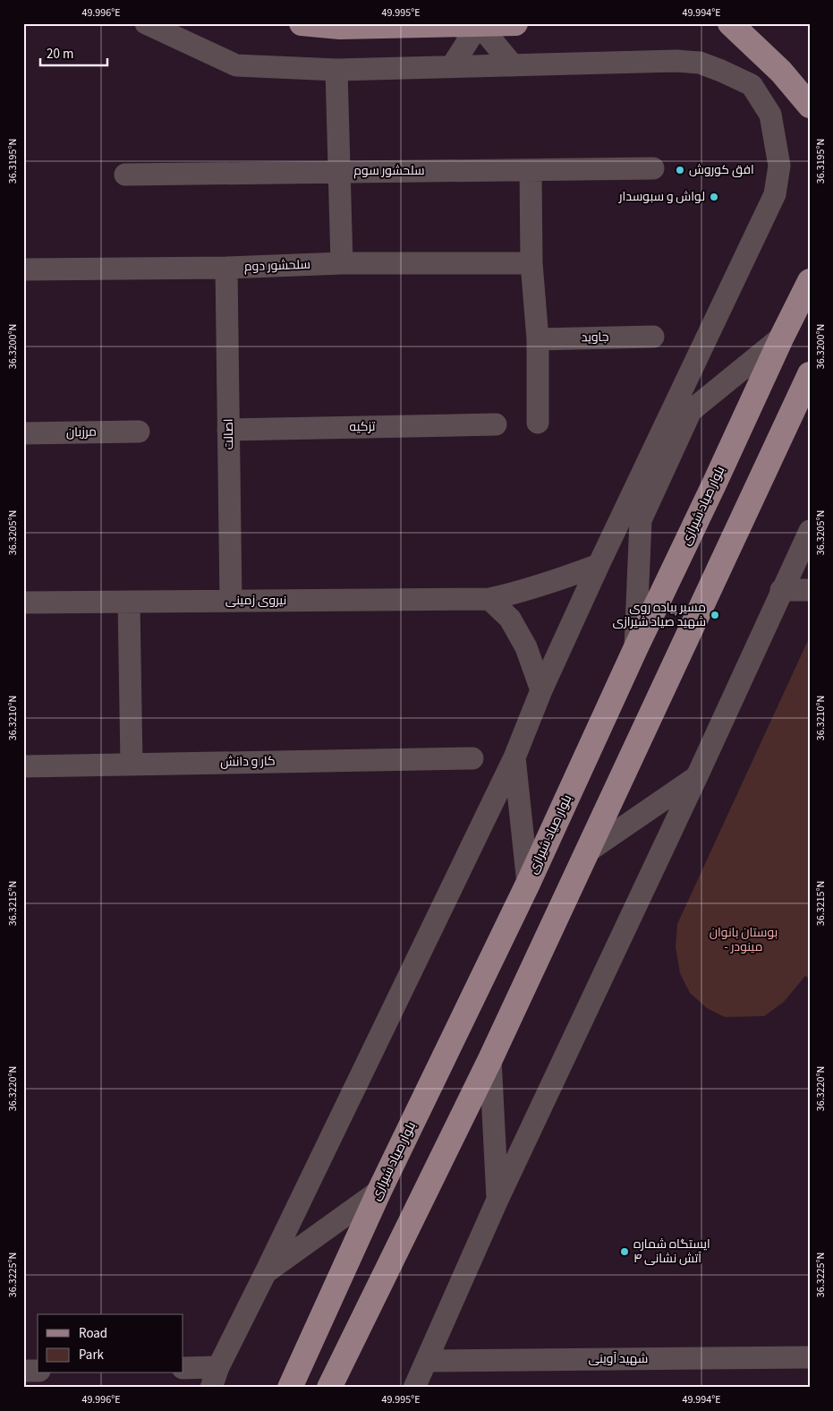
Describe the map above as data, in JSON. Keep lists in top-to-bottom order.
{
  "streets": {
    "main road": ["بلوار صیاد شیرازی"],
    "street": [
      "سلحشور سوم",
      "سلحشور دوم",
      "جاوید",
      "تزکیه",
      "مرزبان",
      "اصالت",
      "نیروی زمینی",
      "کار و دانش",
      "شهید آوینی"
    ]
  },
  "crossings": [
    ["سلحشور دوم", "اصالت"],
    ["تزکیه", "اصالت"],
    ["اصالت", "نیروی زمینی"]
  ],
  "parks": ["بوستان بانوان - مینودر"],
  "places": [
    "افق کوروش",
    "لواش و سبوسدار",
    "مسیر پیاده روی شهید صیاد شیرازی",
    "ایستگاه شماره ۴ آتش نشانی"
  ],
  "legend": ["Road", "Park"],
  "scale_bar": "20 m",
  "coordinates": [
    "49.996°E",
    "49.995°E",
    "49.994°E",
    "36.3195°N",
    "36.3200°N",
    "36.3205°N",
    "36.3210°N",
    "36.3215°N",
    "36.3220°N",
    "36.3225°N"
  ]
}
